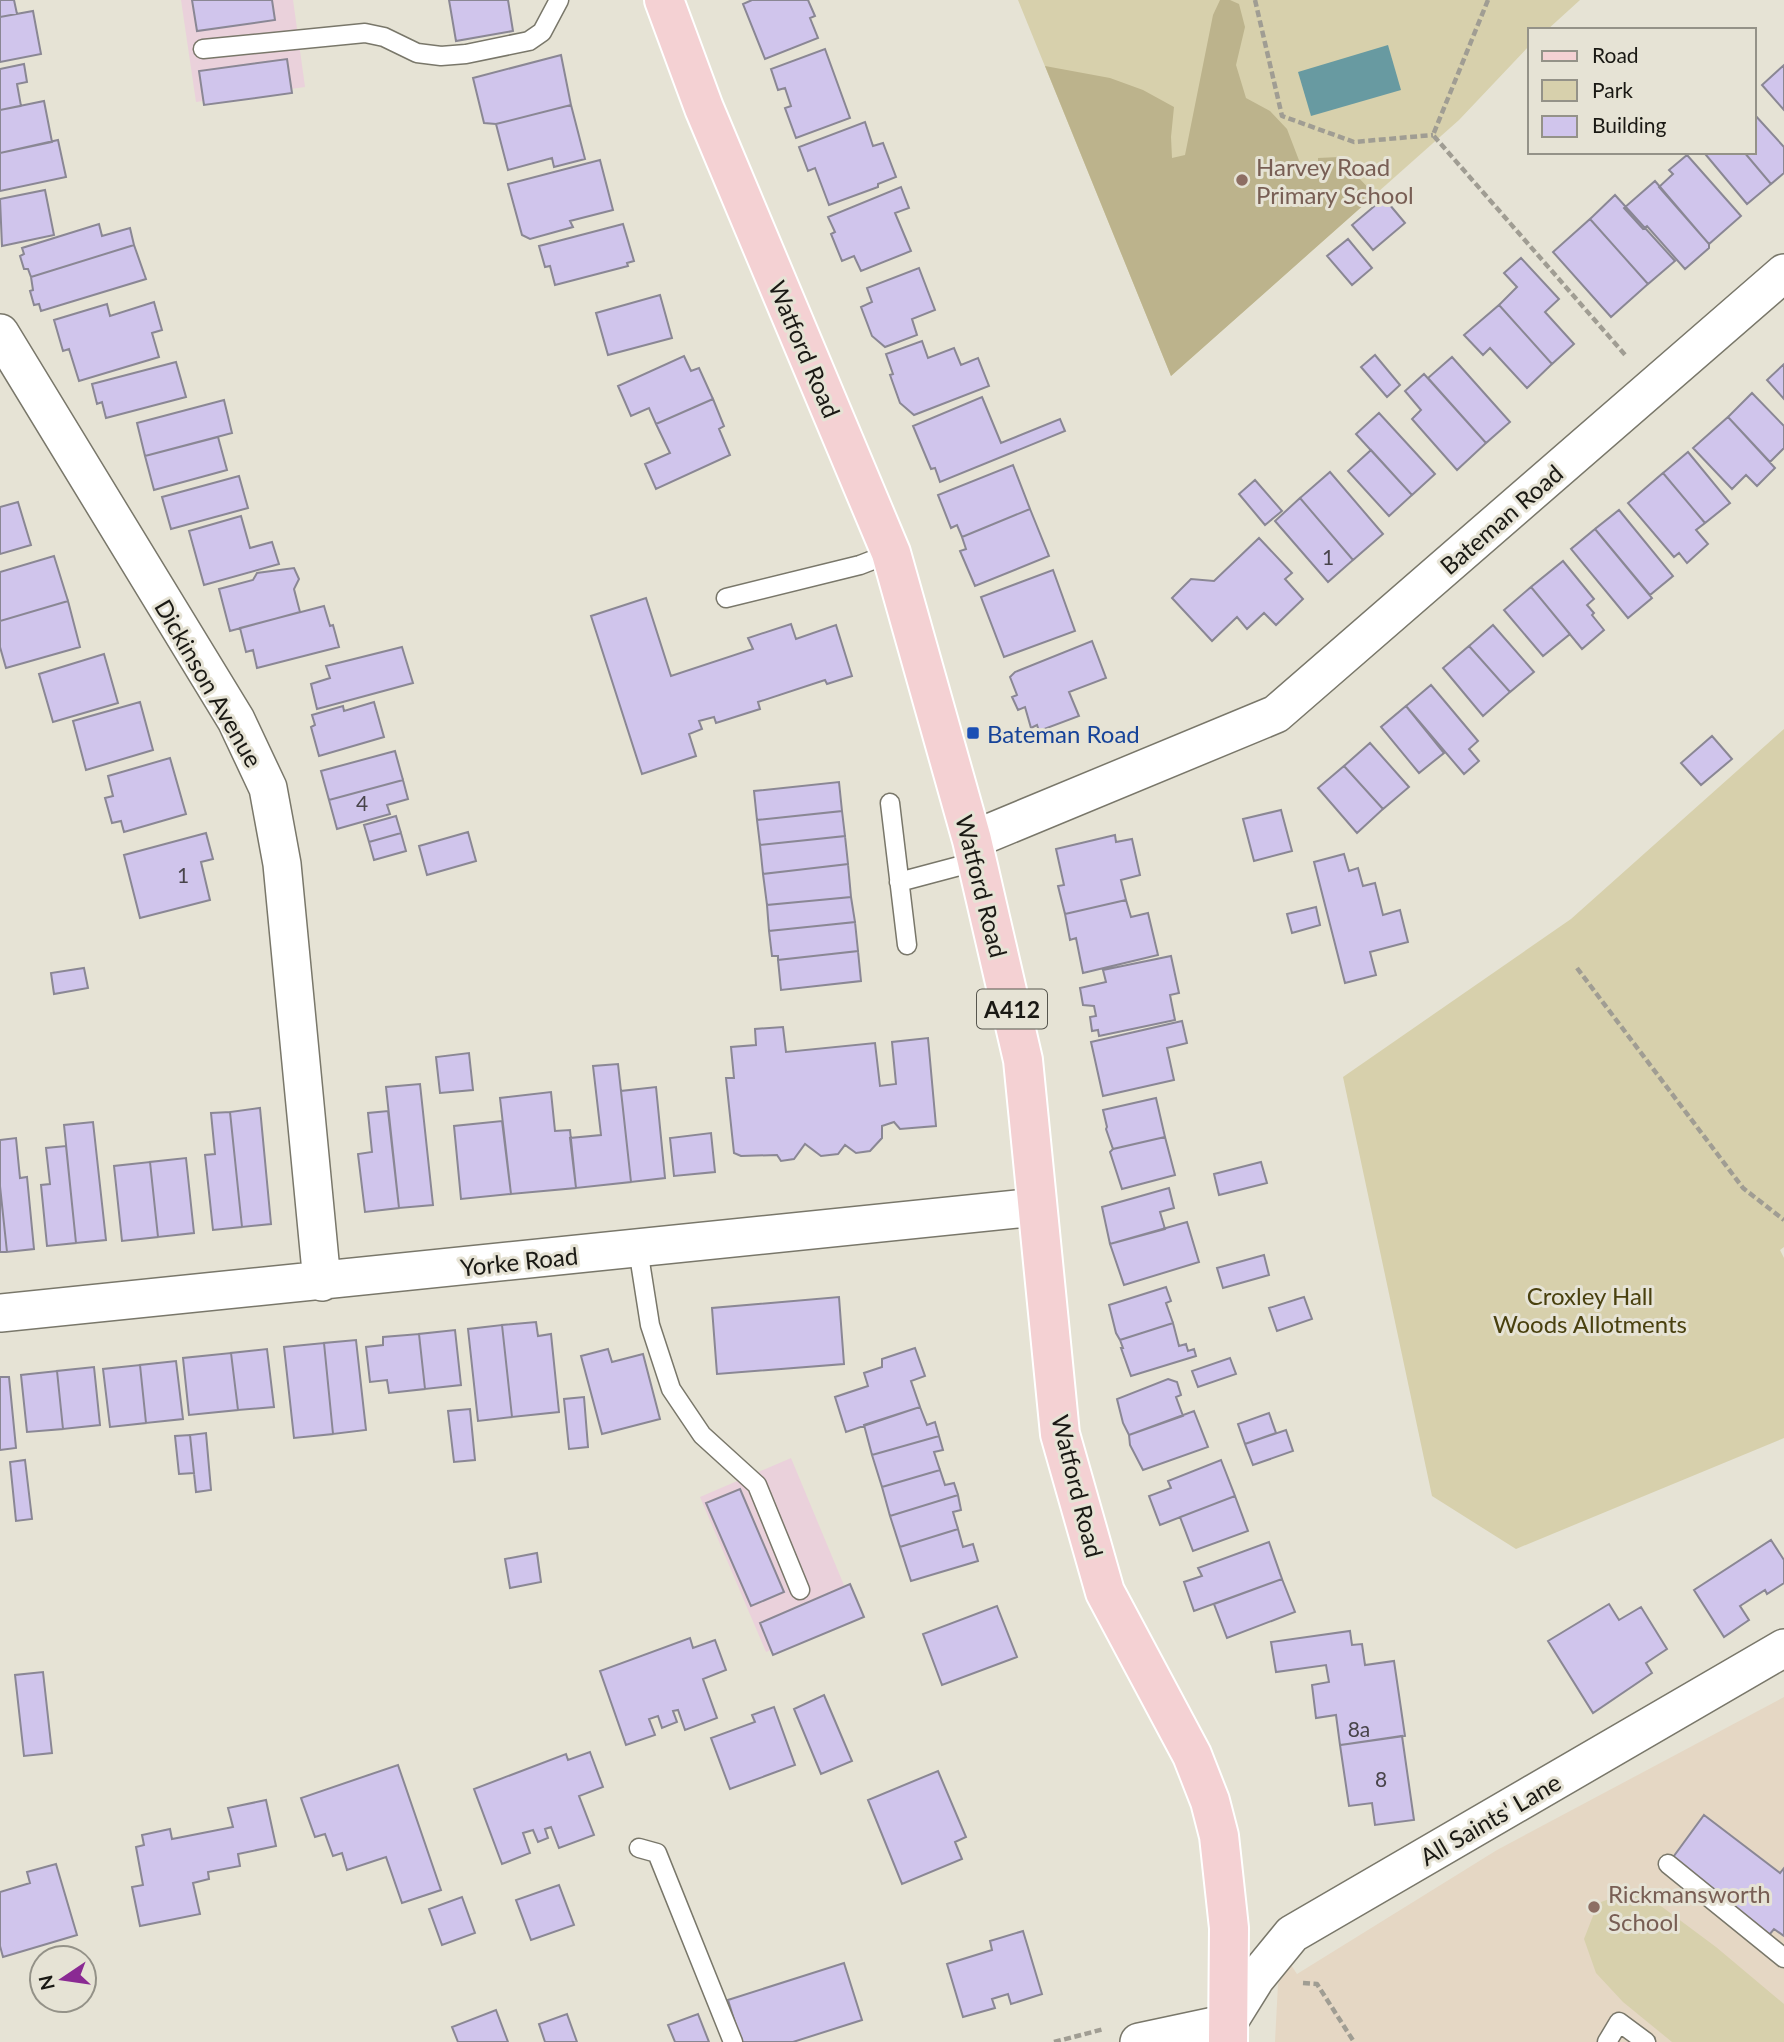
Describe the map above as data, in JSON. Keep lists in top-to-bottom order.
{
  "streets": {
    "main road": ["Watford Road", "A412"],
    "street": [
      "Bateman Road",
      "Dickinson Avenue",
      "Yorke Road",
      "All Saints' Lane"
    ]
  },
  "crossings": [
    ["Watford Road", "Bateman Road"],
    ["Watford Road", "Yorke Road"],
    ["Watford Road", "All Saints' Lane"],
    ["Dickinson Avenue", "Yorke Road"]
  ],
  "parks": ["Croxley Hall Woods Allotments"],
  "places": {
    "other": ["Harvey Road Primary School", "Rickmansworth School"],
    "transit": ["Bateman Road"]
  },
  "house_numbers": [
    "1",
    "4",
    "1",
    "8a",
    "8"
  ],
  "legend": ["Road", "Park", "Building"],
  "north": "left"
}
